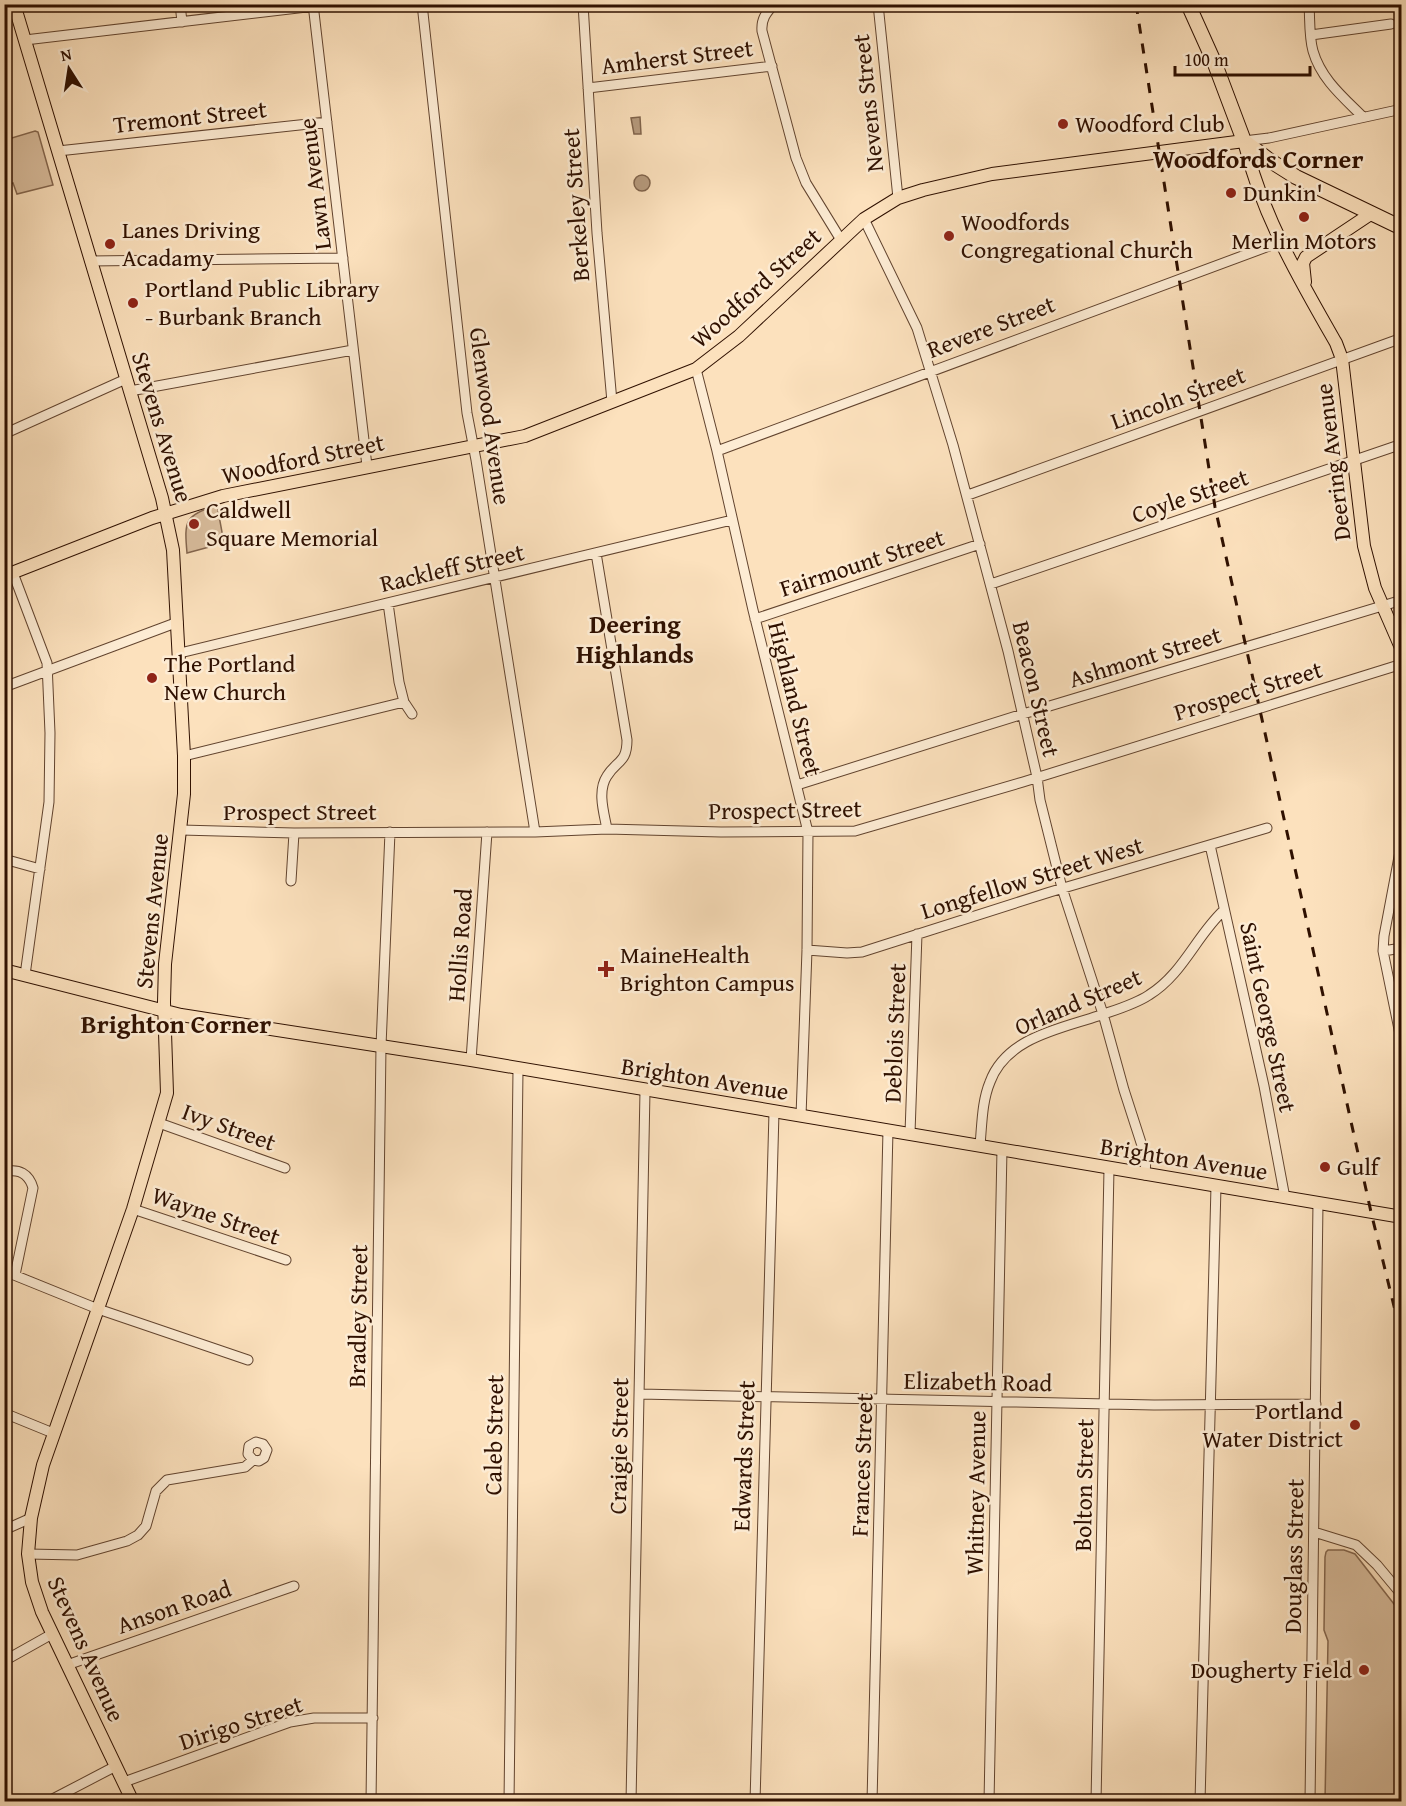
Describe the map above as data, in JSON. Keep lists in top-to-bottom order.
{
  "streets": {
    "main road": [
      "Woodford Street",
      "Stevens Avenue",
      "Deering Avenue",
      "Brighton Avenue"
    ],
    "street": [
      "Amherst Street",
      "Nevens Street",
      "Tremont Street",
      "Lawn Avenue",
      "Berkeley Street",
      "Revere Street",
      "Lincoln Street",
      "Glenwood Avenue",
      "Coyle Street",
      "Fairmount Street",
      "Rackleff Street",
      "Ashmont Street",
      "Beacon Street",
      "Prospect Street",
      "Highland Street",
      "Longfellow Street West",
      "Hollis Road",
      "Orland Street",
      "Saint George Street",
      "Deblois Street",
      "Ivy Street",
      "Wayne Street",
      "Bradley Street",
      "Elizabeth Road",
      "Caleb Street",
      "Craigie Street",
      "Edwards Street",
      "Frances Street",
      "Bolton Street",
      "Whitney Avenue",
      "Douglass Street",
      "Anson Road",
      "Dirigo Street"
    ]
  },
  "crossings": [
    ["Amherst Street", "Berkeley Street"],
    ["Nevens Street", "Woodford Street"],
    ["Tremont Street", "Lawn Avenue"],
    ["Tremont Street", "Stevens Avenue"],
    ["Lawn Avenue", "Woodford Street"],
    ["Berkeley Street", "Woodford Street"],
    ["Woodford Street", "Glenwood Avenue"],
    ["Woodford Street", "Stevens Avenue"],
    ["Woodford Street", "Deering Avenue"],
    ["Woodford Street", "Beacon Street"],
    ["Woodford Street", "Highland Street"],
    ["Revere Street", "Deering Avenue"],
    ["Revere Street", "Beacon Street"],
    ["Revere Street", "Highland Street"],
    ["Lincoln Street", "Deering Avenue"],
    ["Lincoln Street", "Beacon Street"],
    ["Glenwood Avenue", "Rackleff Street"],
    ["Glenwood Avenue", "Prospect Street"],
    ["Stevens Avenue", "Rackleff Street"],
    ["Stevens Avenue", "Prospect Street"],
    ["Stevens Avenue", "Brighton Avenue"],
    ["Stevens Avenue", "Ivy Street"],
    ["Stevens Avenue", "Wayne Street"],
    ["Stevens Avenue", "Anson Road"],
    ["Stevens Avenue", "Dirigo Street"],
    ["Deering Avenue", "Coyle Street"],
    ["Deering Avenue", "Ashmont Street"],
    ["Coyle Street", "Beacon Street"],
    ["Fairmount Street", "Beacon Street"],
    ["Fairmount Street", "Highland Street"],
    ["Rackleff Street", "Highland Street"],
    ["Ashmont Street", "Beacon Street"],
    ["Ashmont Street", "Highland Street"],
    ["Beacon Street", "Prospect Street"],
    ["Beacon Street", "Longfellow Street West"],
    ["Beacon Street", "Orland Street"],
    ["Beacon Street", "Brighton Avenue"],
    ["Prospect Street", "Highland Street"],
    ["Prospect Street", "Hollis Road"],
    ["Prospect Street", "Bradley Street"],
    ["Highland Street", "Longfellow Street West"],
    ["Highland Street", "Brighton Avenue"],
    ["Longfellow Street West", "Saint George Street"],
    ["Longfellow Street West", "Deblois Street"],
    ["Hollis Road", "Brighton Avenue"],
    ["Orland Street", "Saint George Street"],
    ["Orland Street", "Brighton Avenue"],
    ["Saint George Street", "Brighton Avenue"],
    ["Deblois Street", "Brighton Avenue"],
    ["Brighton Avenue", "Bradley Street"],
    ["Brighton Avenue", "Caleb Street"],
    ["Brighton Avenue", "Craigie Street"],
    ["Brighton Avenue", "Edwards Street"],
    ["Brighton Avenue", "Frances Street"],
    ["Brighton Avenue", "Bolton Street"],
    ["Brighton Avenue", "Whitney Avenue"],
    ["Brighton Avenue", "Douglass Street"],
    ["Bradley Street", "Dirigo Street"],
    ["Elizabeth Road", "Craigie Street"],
    ["Elizabeth Road", "Edwards Street"],
    ["Elizabeth Road", "Frances Street"],
    ["Elizabeth Road", "Bolton Street"],
    ["Elizabeth Road", "Whitney Avenue"],
    ["Elizabeth Road", "Douglass Street"]
  ],
  "districts": ["Woodfords Corner", "Deering Highlands", "Brighton Corner"],
  "places": {
    "other": [
      "Woodford Club",
      "Dunkin'",
      "Merlin Motors",
      "Woodfords Congregational Church",
      "Lanes Driving Acadamy",
      "Portland Public Library - Burbank Branch",
      "Caldwell Square Memorial",
      "The Portland New Church",
      "Gulf",
      "Portland Water District",
      "Dougherty Field"
    ],
    "health": ["MaineHealth Brighton Campus"]
  },
  "scale_bar": "100 m",
  "north": "top"
}
